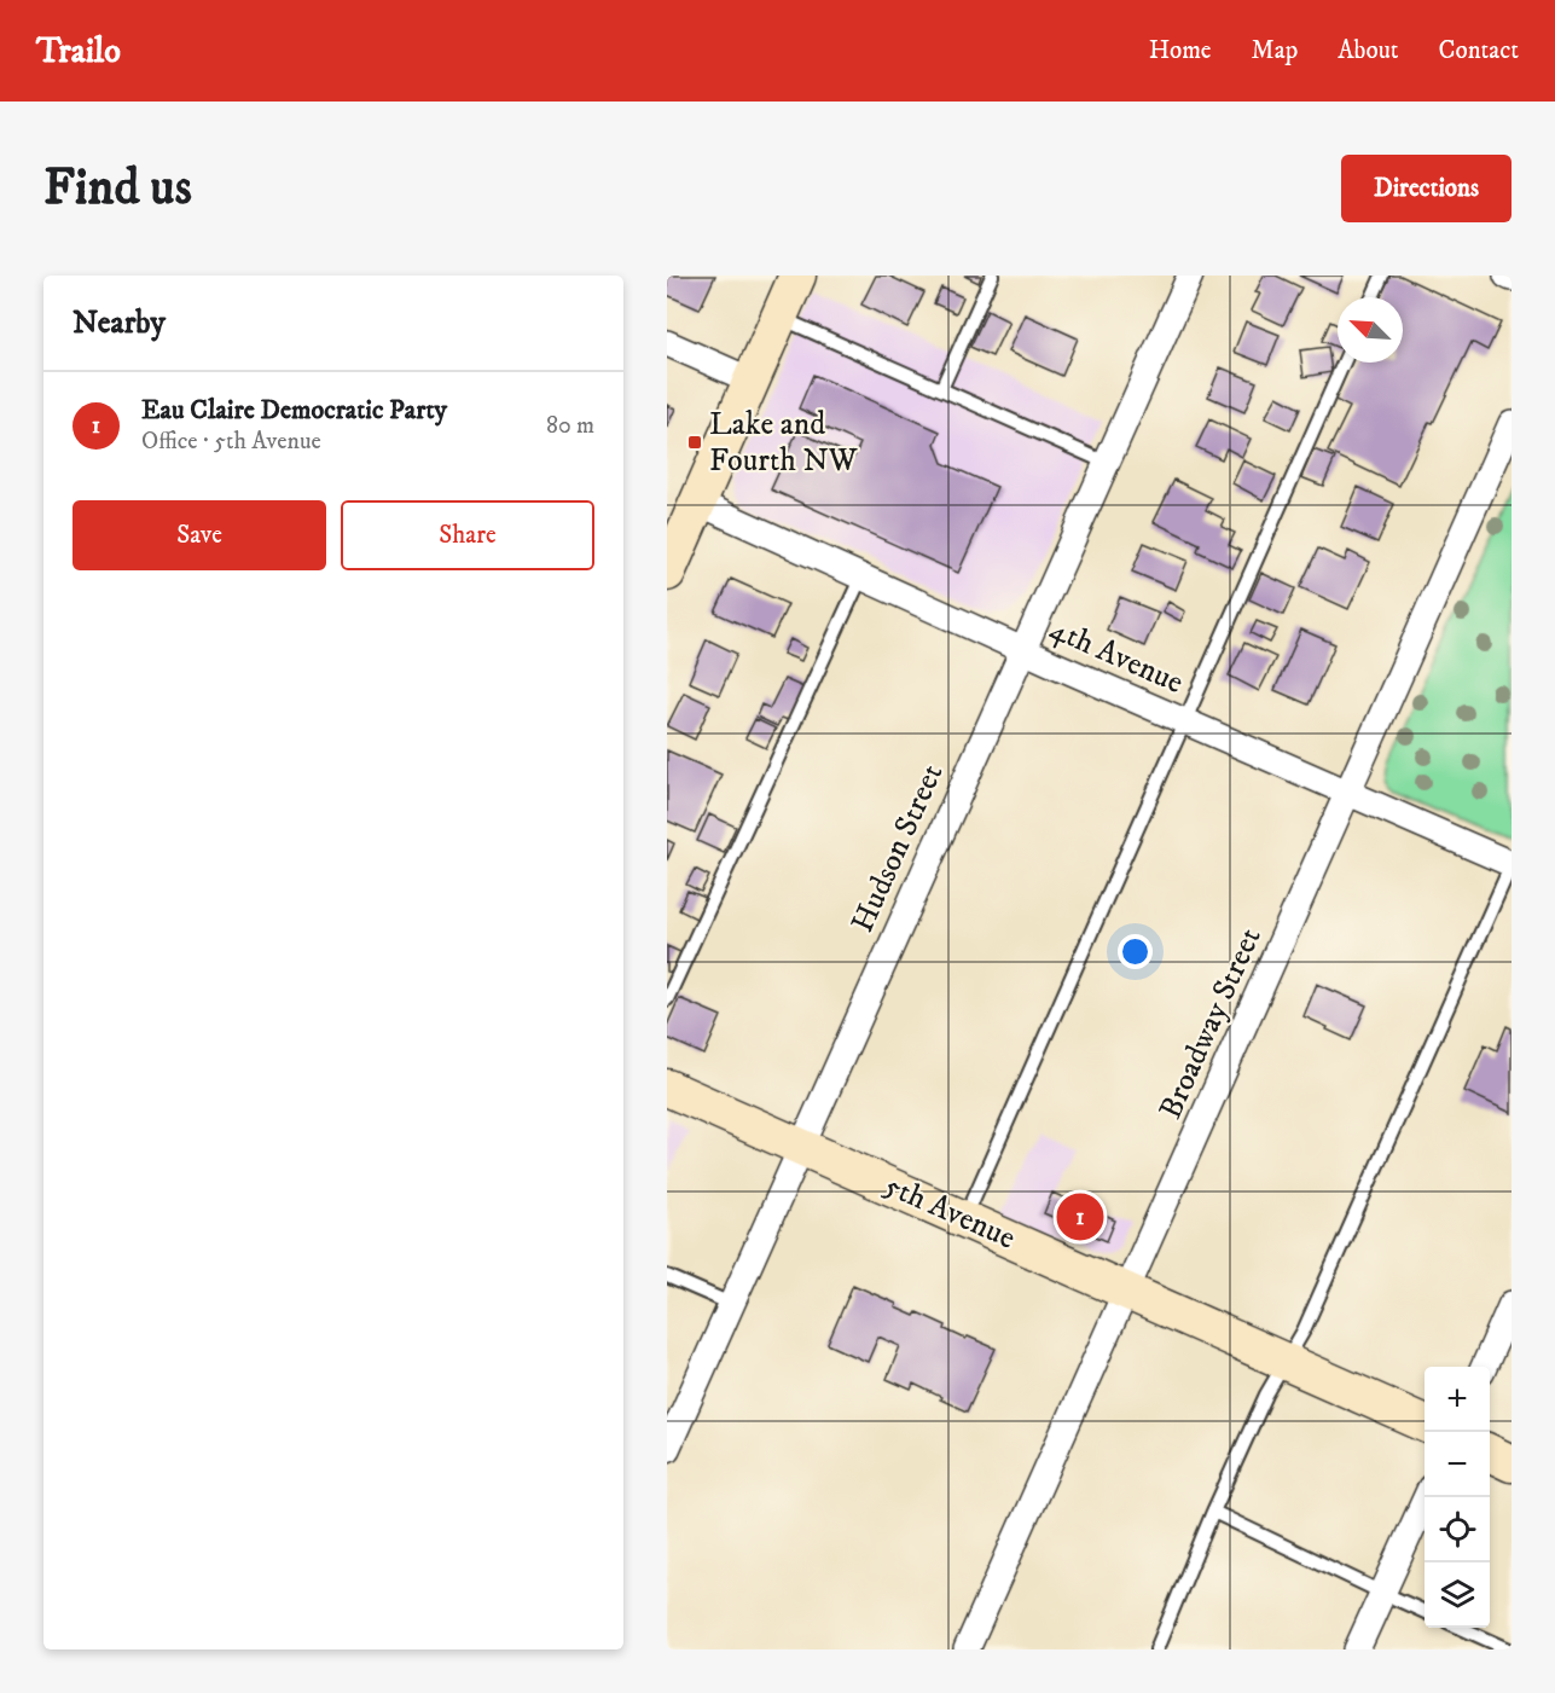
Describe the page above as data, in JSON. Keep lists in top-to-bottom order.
{
  "streets": {
    "main road": ["5th Avenue"],
    "street": ["4th Avenue", "Hudson Street", "Broadway Street"]
  },
  "crossings": [
    ["4th Avenue", "Hudson Street"],
    ["4th Avenue", "Broadway Street"],
    ["Hudson Street", "5th Avenue"],
    ["Broadway Street", "5th Avenue"]
  ],
  "places": {
    "transit": ["Lake and Fourth NW"]
  },
  "north": "top left",
  "page": {
    "header": "Trailo",
    "nav": [
      "Home",
      "Map",
      "About",
      "Contact"
    ],
    "buttons": [
      "Directions",
      ["Save", "Share"]
    ],
    "title": "Find us",
    "heading": "Nearby",
    "list": [
      {
        "mark": "1",
        "name": "Eau Claire Democratic Party",
        "note": "Office · 5th Avenue",
        "value": "80 m"
      }
    ],
    "pins": "1",
    "map_buttons": ["+", "−"]
  }
}
